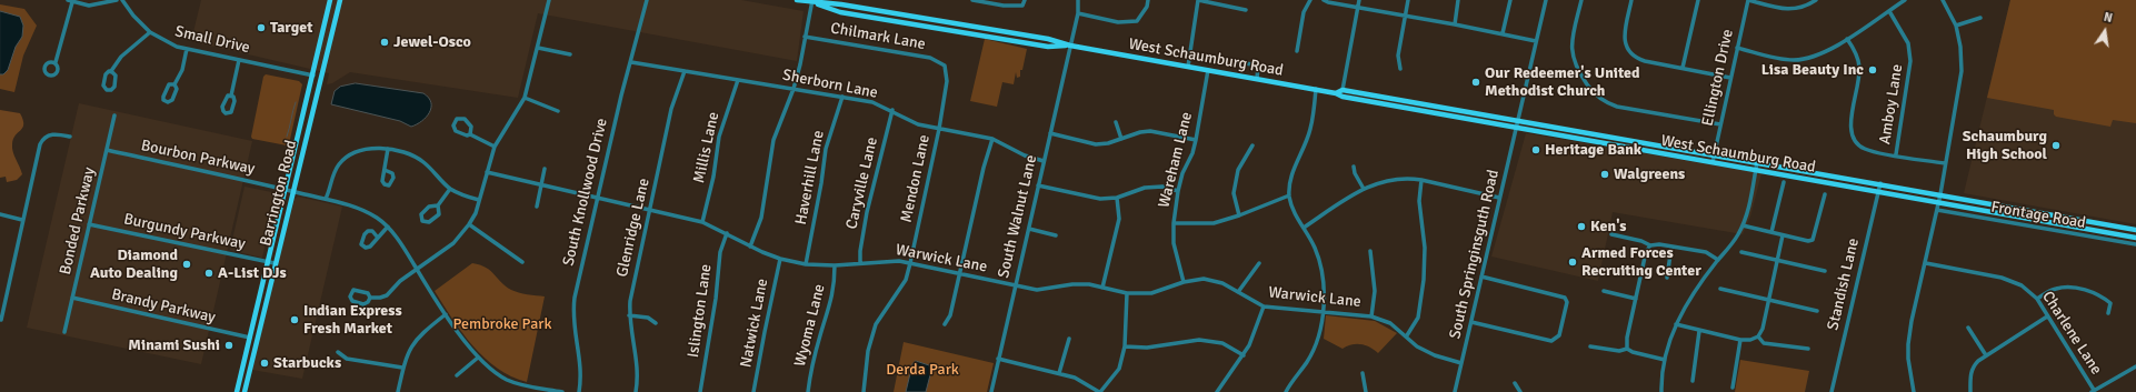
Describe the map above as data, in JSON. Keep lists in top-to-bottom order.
{
  "streets": {
    "main road": ["West Schaumburg Road", "Barrington Road"],
    "street": [
      "Chilmark Lane",
      "Small Drive",
      "Ellington Drive",
      "Sherborn Lane",
      "Amboy Lane",
      "Millis Lane",
      "Bourbon Parkway",
      "Wareham Lane",
      "Haverhill Lane",
      "Mendon Lane",
      "Caryville Lane",
      "South Knollwood Drive",
      "Frontage Road",
      "South Walnut Lane",
      "Bonded Parkway",
      "Glenridge Lane",
      "Burgundy Parkway",
      "South Springinsguth Road",
      "Warwick Lane",
      "Standish Lane",
      "Brandy Parkway",
      "Islington Lane",
      "Natwick Lane",
      "Wyoma Lane",
      "Charlene Lane"
    ]
  },
  "crossings": [
    ["Chilmark Lane", "Mendon Lane"],
    ["Small Drive", "Barrington Road"],
    ["West Schaumburg Road", "Ellington Drive"],
    ["West Schaumburg Road", "Wareham Lane"],
    ["West Schaumburg Road", "South Walnut Lane"],
    ["West Schaumburg Road", "South Springinsguth Road"],
    ["West Schaumburg Road", "Standish Lane"],
    ["Sherborn Lane", "Millis Lane"],
    ["Sherborn Lane", "Haverhill Lane"],
    ["Sherborn Lane", "Mendon Lane"],
    ["Sherborn Lane", "Caryville Lane"],
    ["Sherborn Lane", "South Knollwood Drive"],
    ["Sherborn Lane", "South Walnut Lane"],
    ["Sherborn Lane", "Glenridge Lane"],
    ["Millis Lane", "Warwick Lane"],
    ["Bourbon Parkway", "Barrington Road"],
    ["Bourbon Parkway", "Bonded Parkway"],
    ["Wareham Lane", "Warwick Lane"],
    ["Haverhill Lane", "Warwick Lane"],
    ["Mendon Lane", "Warwick Lane"],
    ["Caryville Lane", "Warwick Lane"],
    ["South Knollwood Drive", "Warwick Lane"],
    ["Barrington Road", "Burgundy Parkway"],
    ["Barrington Road", "Brandy Parkway"],
    ["South Walnut Lane", "Warwick Lane"],
    ["Bonded Parkway", "Burgundy Parkway"],
    ["Bonded Parkway", "Brandy Parkway"],
    ["Glenridge Lane", "Warwick Lane"],
    ["South Springinsguth Road", "Warwick Lane"],
    ["Warwick Lane", "Islington Lane"],
    ["Warwick Lane", "Natwick Lane"],
    ["Warwick Lane", "Wyoma Lane"]
  ],
  "parks": ["Pembroke Park", "Derda Park"],
  "places": [
    "Target",
    "Jewel-Osco",
    "Lisa Beauty Inc",
    "Our Redeemer's United Methodist Church",
    "Schaumburg High School",
    "Heritage Bank",
    "Walgreens",
    "Ken's",
    "Armed Forces Recruiting Center",
    "Diamond Auto Dealing",
    "A-List DJs",
    "Indian Express Fresh Market",
    "Minami Sushi",
    "Starbucks"
  ],
  "north": "top"
}
